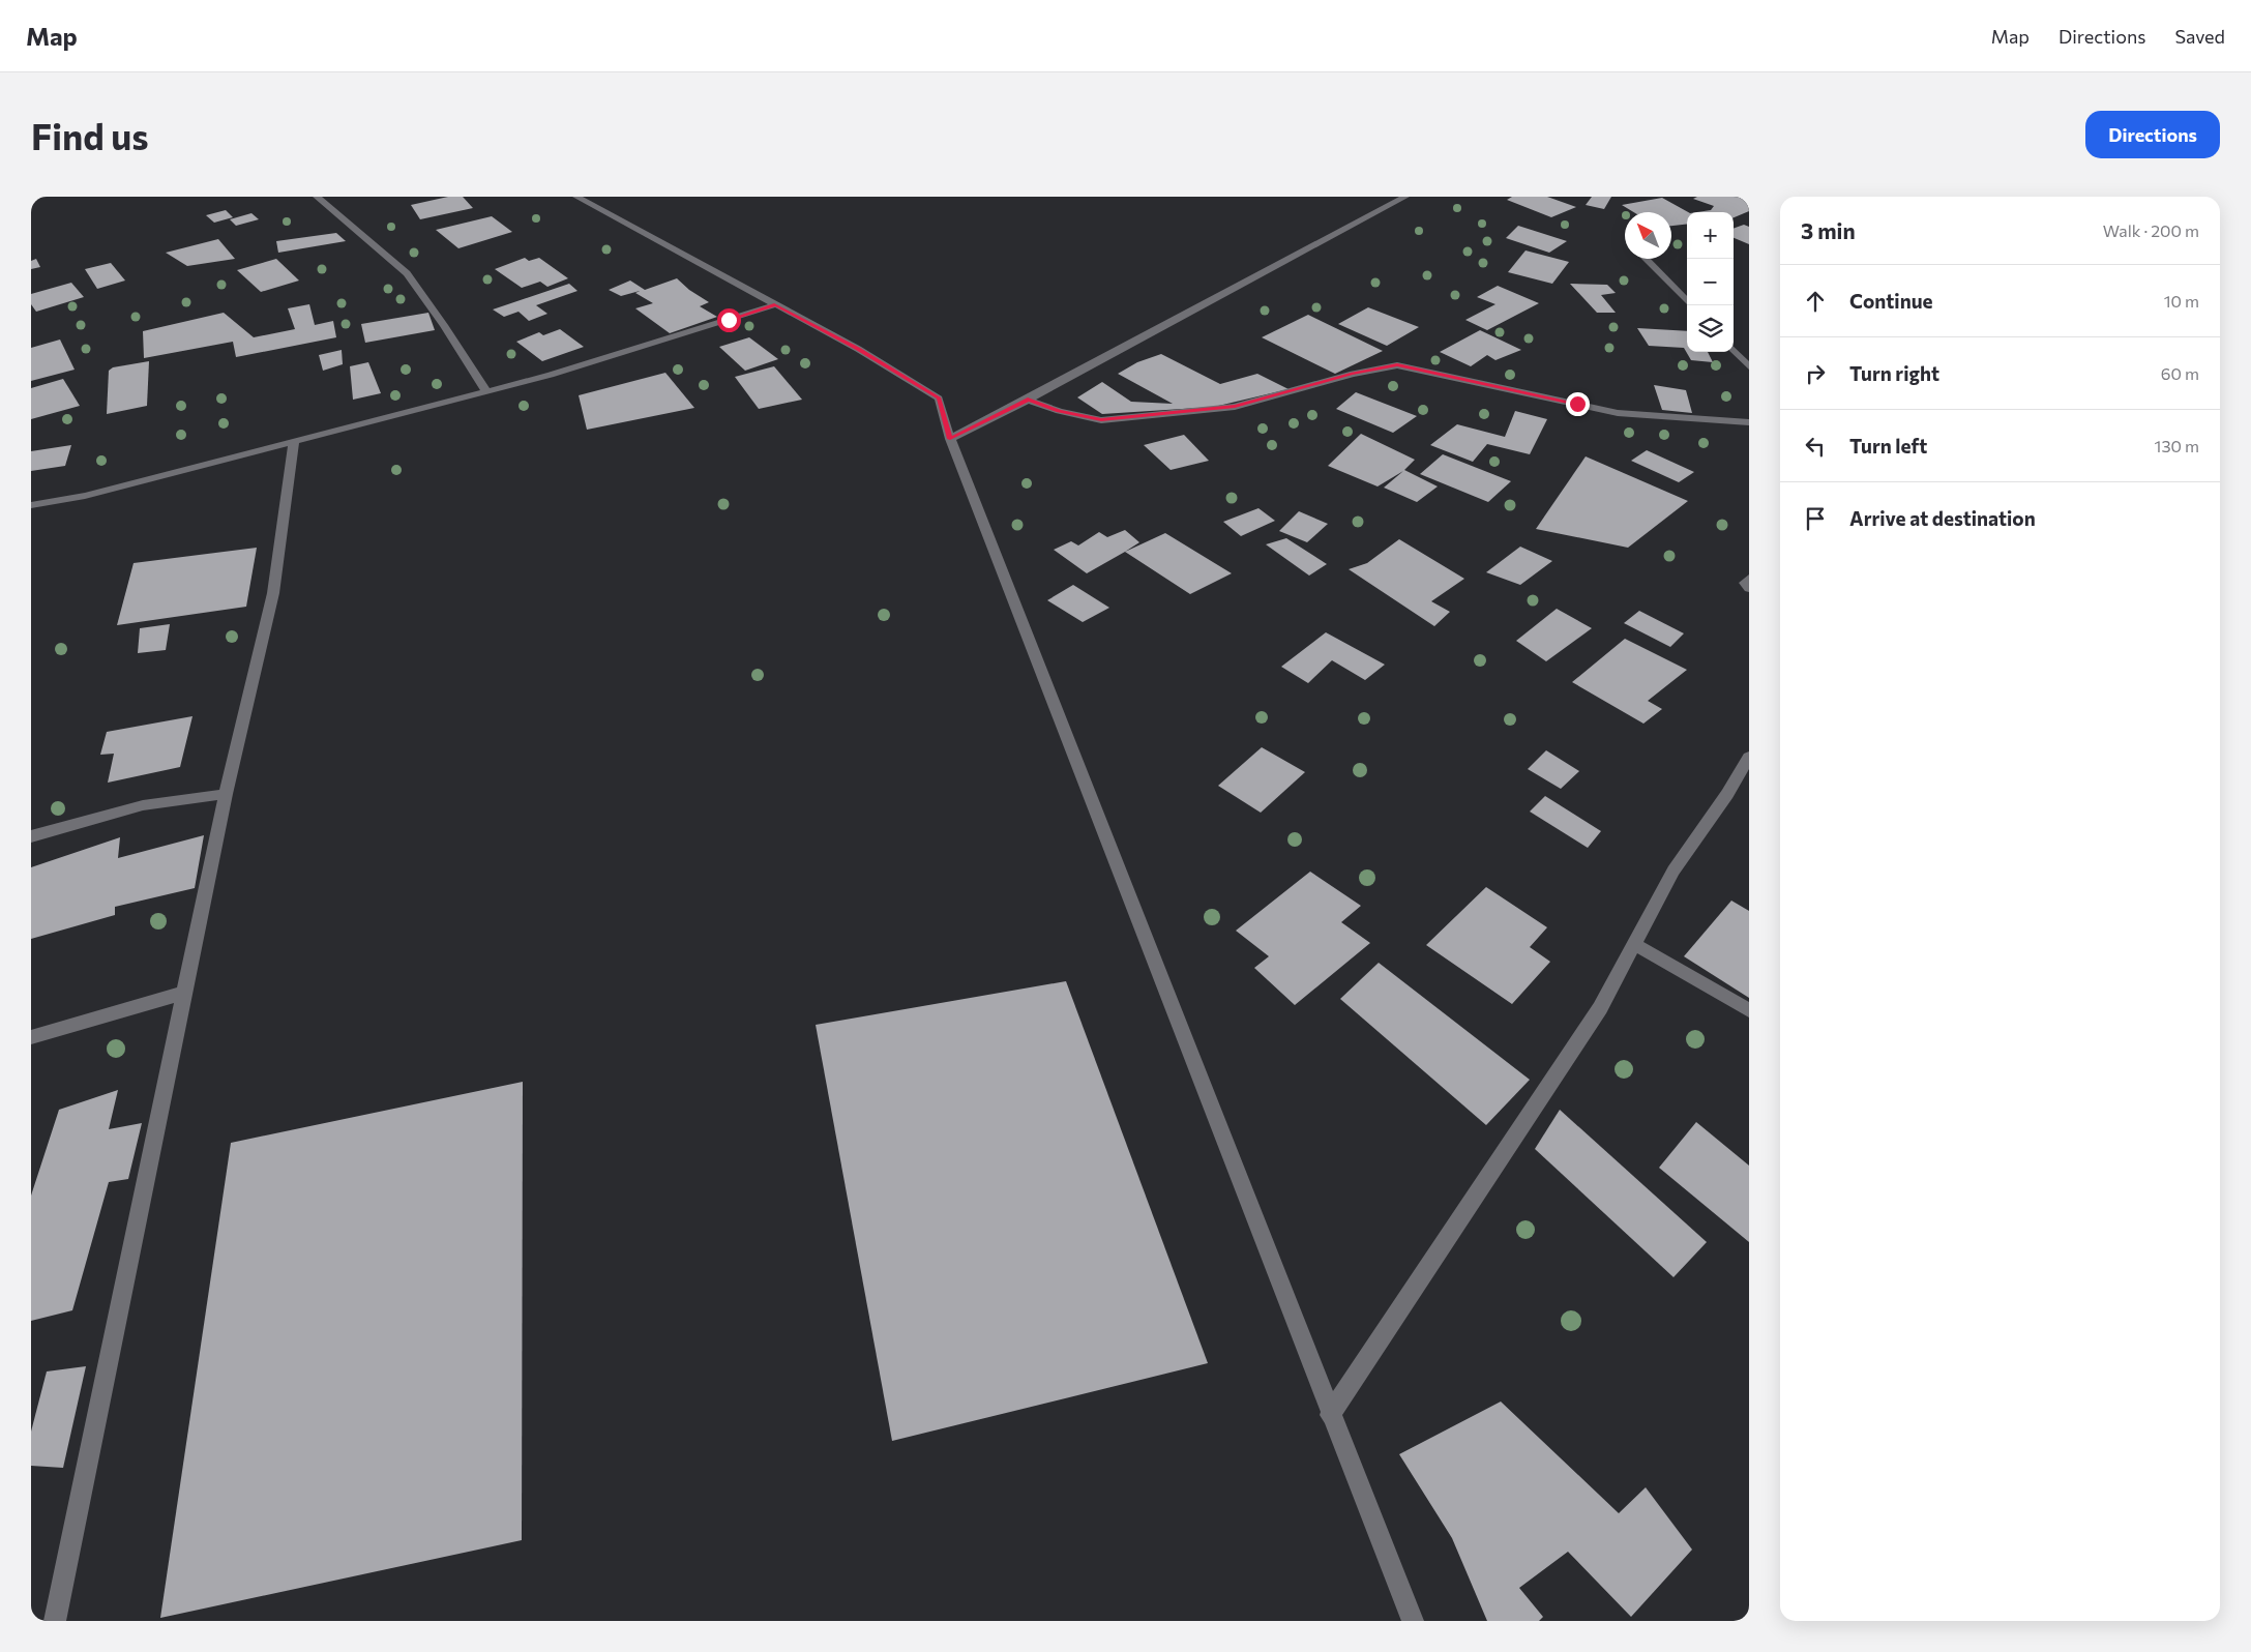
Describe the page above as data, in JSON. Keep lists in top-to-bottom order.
{
  "north": "top left",
  "page": {
    "header": "Map",
    "nav": ["Map", "Directions", "Saved"],
    "buttons": "Directions",
    "title": "Find us",
    "heading": ["3 min", "Walk · 200 m"],
    "map_buttons": ["+", "−"],
    "list": [
      ["Continue", "10 m"],
      ["Turn right", "60 m"],
      ["Turn left", "130 m"],
      "Arrive at destination"
    ]
  }
}
